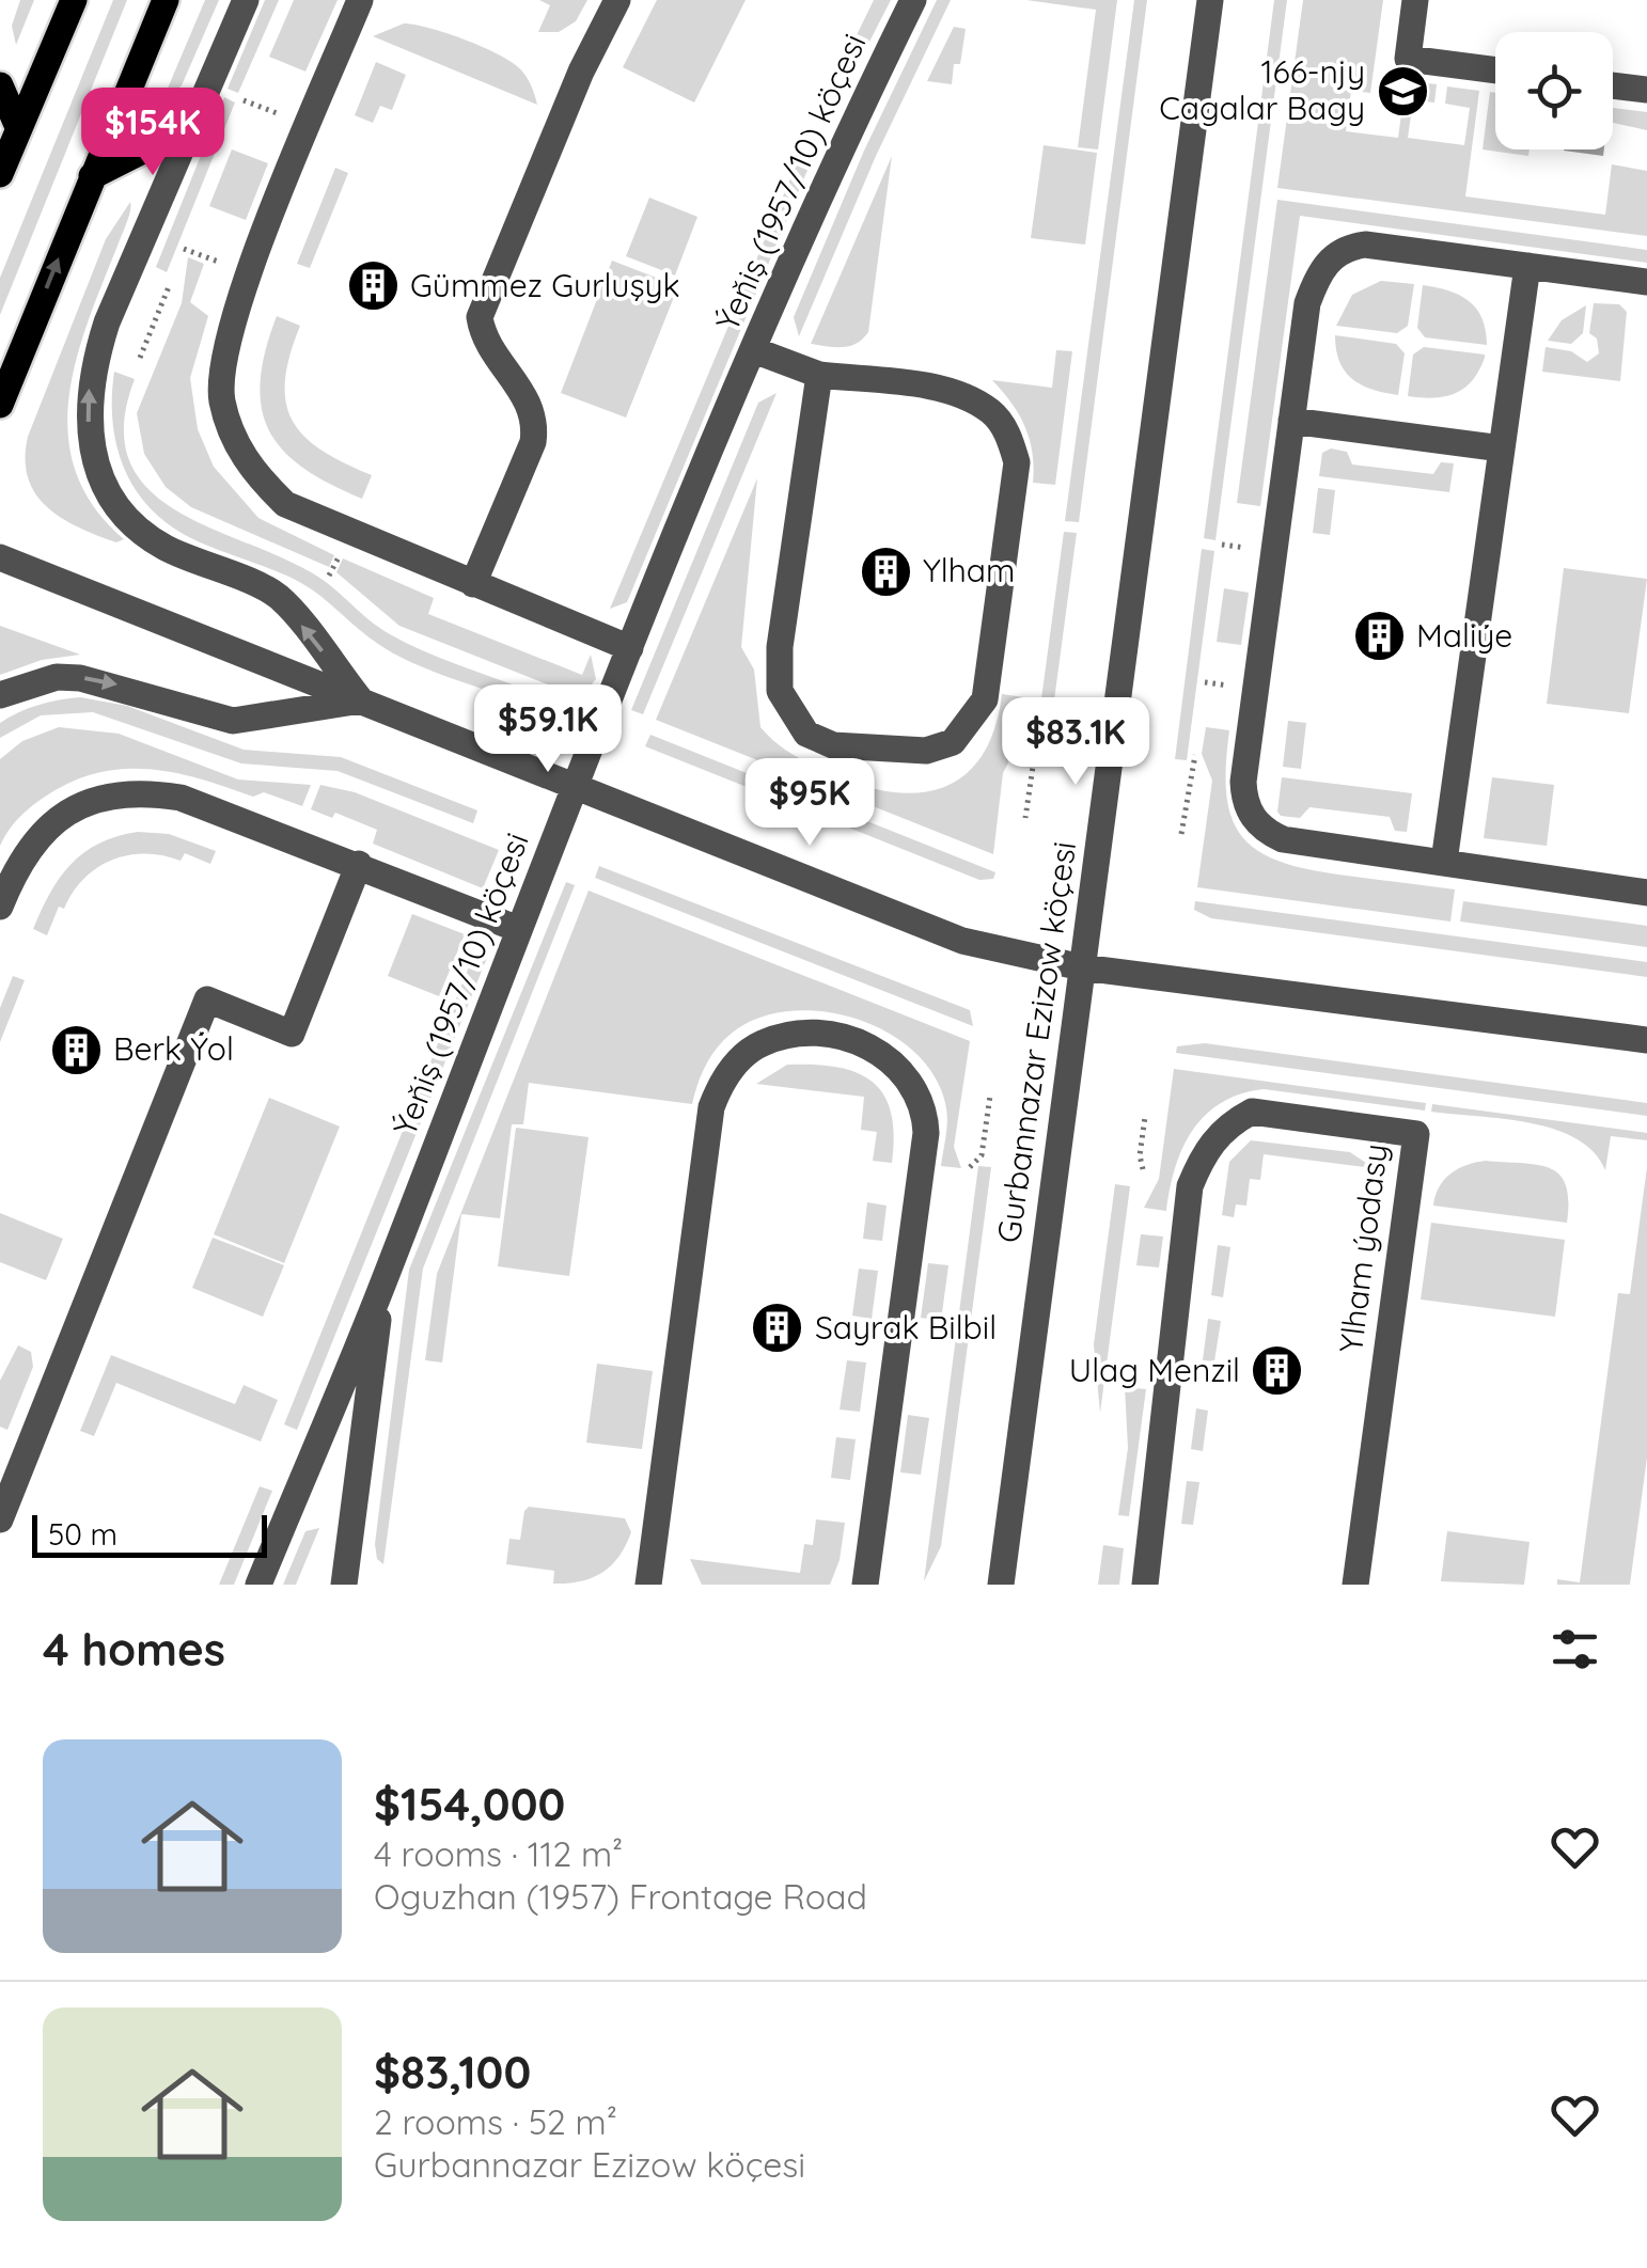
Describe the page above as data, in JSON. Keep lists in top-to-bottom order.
{
  "streets": {
    "street": ["Ýeňiş (1957/10) köçesi", "Gurbannazar Ezizow köçesi", "Ylham ýodasy"]
  },
  "places": {
    "school or university": ["166-njy Cagalar Bagy"],
    "building": [
      "Gümmez Gurluşyk",
      "Ylham",
      "Maliýe",
      "Berk Ýol",
      "Sayrak Bilbil",
      "Ulag Menzil"
    ]
  },
  "scale_bar": "50 m",
  "page": {
    "price": [
      "$154K",
      "$59.1K",
      "$83.1K",
      "$95K"
    ],
    "scale": "50 m",
    "heading": "4 homes",
    "list": [
      {
        "name": "$154,000",
        "note": "4 rooms · 112 m² · Oguzhan (1957) Frontage Road"
      },
      {
        "name": "$83,100",
        "note": "2 rooms · 52 m² · Gurbannazar Ezizow köçesi"
      }
    ]
  }
}
